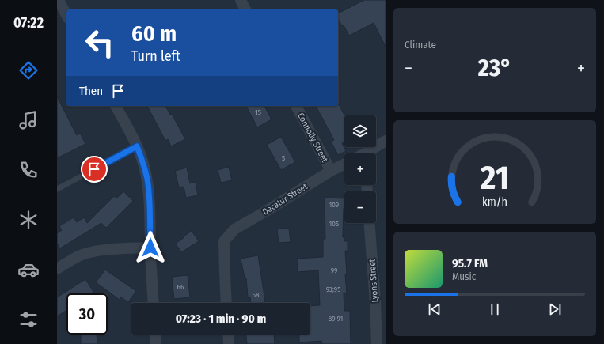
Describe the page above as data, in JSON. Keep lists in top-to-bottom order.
{
  "streets": {
    "street": ["Connolly Street", "Decatur Street", "Lyons Street"]
  },
  "crossings": [
    ["Connolly Street", "Decatur Street"]
  ],
  "house_numbers": [
    "15",
    "5",
    "109",
    "105",
    "99",
    "66",
    "93;95",
    "68",
    "89;91"
  ],
  "page": {
    "tabs": "07:22",
    "tile": "Climate",
    "turn": ["60 m", "Turn left"],
    "heat": ["−", "23°", "+"],
    "then": "Then",
    "map_buttons": ["+", "−"],
    "song": ["95.7 FM", "Music"],
    "limit": "30",
    "trip": "07:23 · 1 min · 90 m",
    "gauge": ["21", "km/h"]
  }
}
